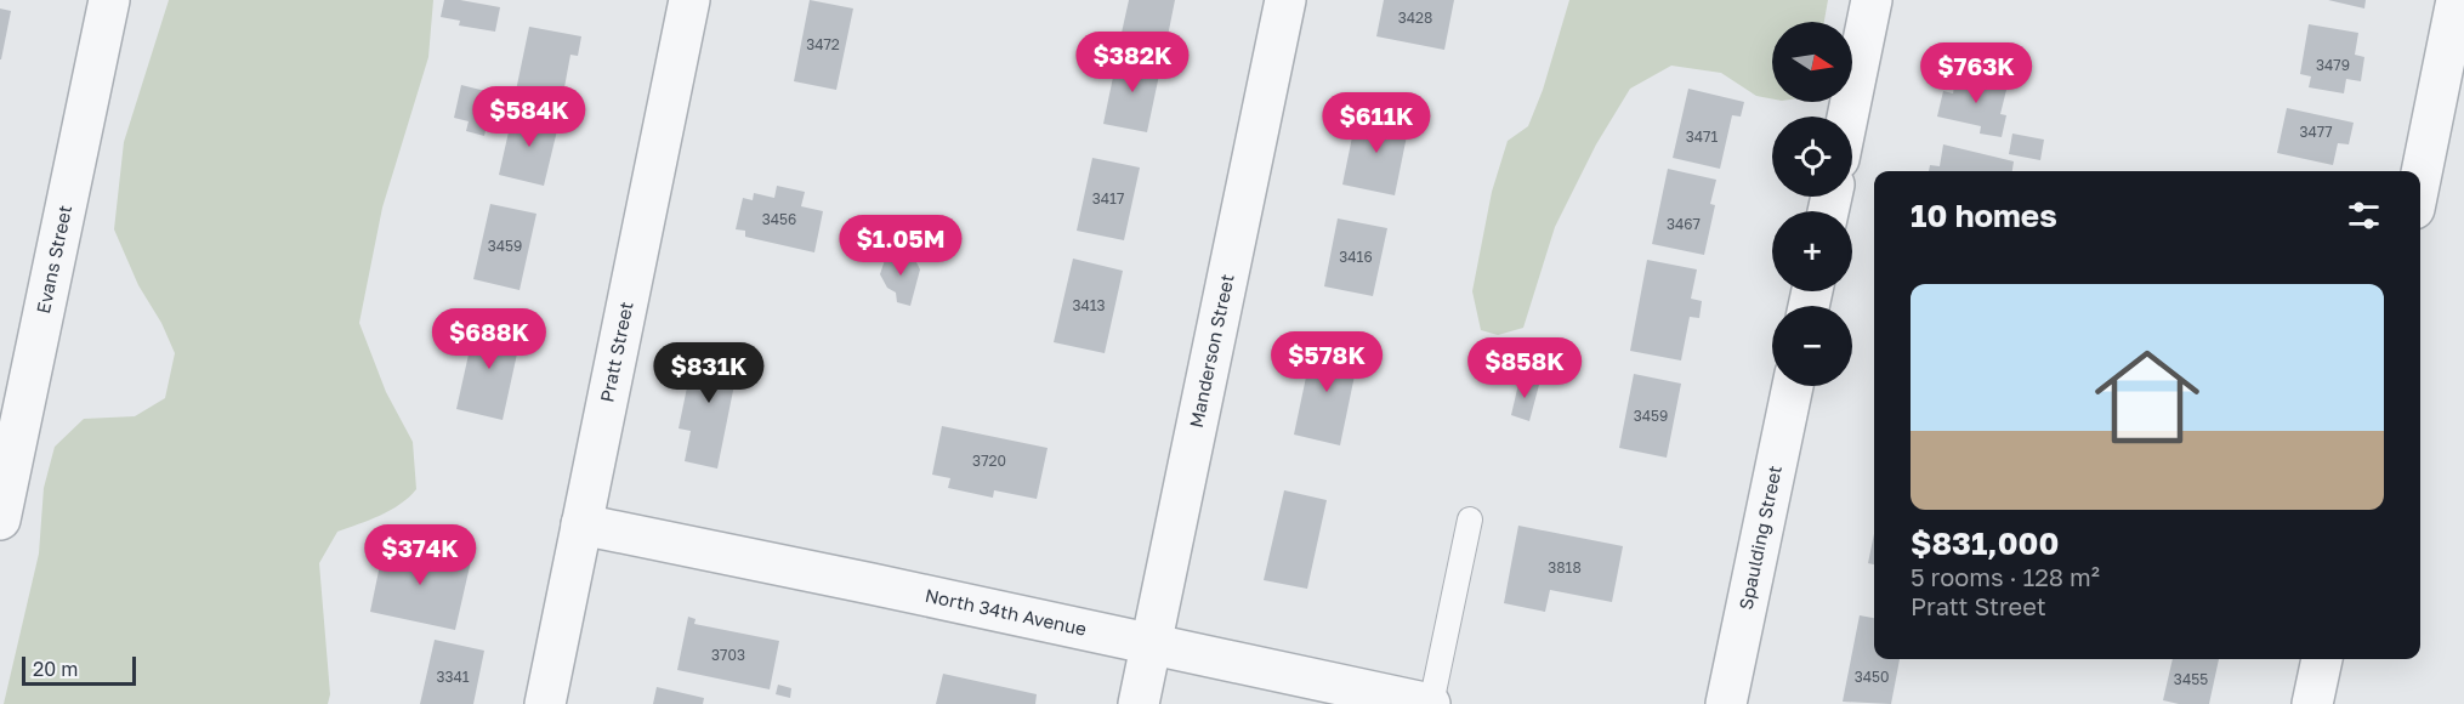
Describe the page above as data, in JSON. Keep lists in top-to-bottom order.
{
  "streets": {
    "street": [
      "Evans Street",
      "Pratt Street",
      "Manderson Street",
      "Spaulding Street",
      "North 34th Avenue"
    ]
  },
  "crossings": [
    ["Pratt Street", "North 34th Avenue"],
    ["Manderson Street", "North 34th Avenue"]
  ],
  "house_numbers": [
    "3428",
    "3472",
    "3479",
    "3477",
    "3471",
    "3417",
    "3456",
    "3467",
    "3459",
    "3416",
    "3413",
    "3459",
    "3720",
    "3818",
    "3703",
    "3341",
    "3450",
    "3455"
  ],
  "scale_bar": "20 m",
  "north": "right",
  "page": {
    "map_buttons": ["+", "−"],
    "price": [
      "$382K",
      "$763K",
      "$584K",
      "$611K",
      "$1.05M",
      "$688K",
      "$578K",
      "$858K",
      "$831K",
      "$374K"
    ],
    "heading": "10 homes",
    "list": [
      {
        "name": "$831,000",
        "note": "5 rooms · 128 m² · Pratt Street"
      }
    ],
    "scale": "20 m"
  }
}
